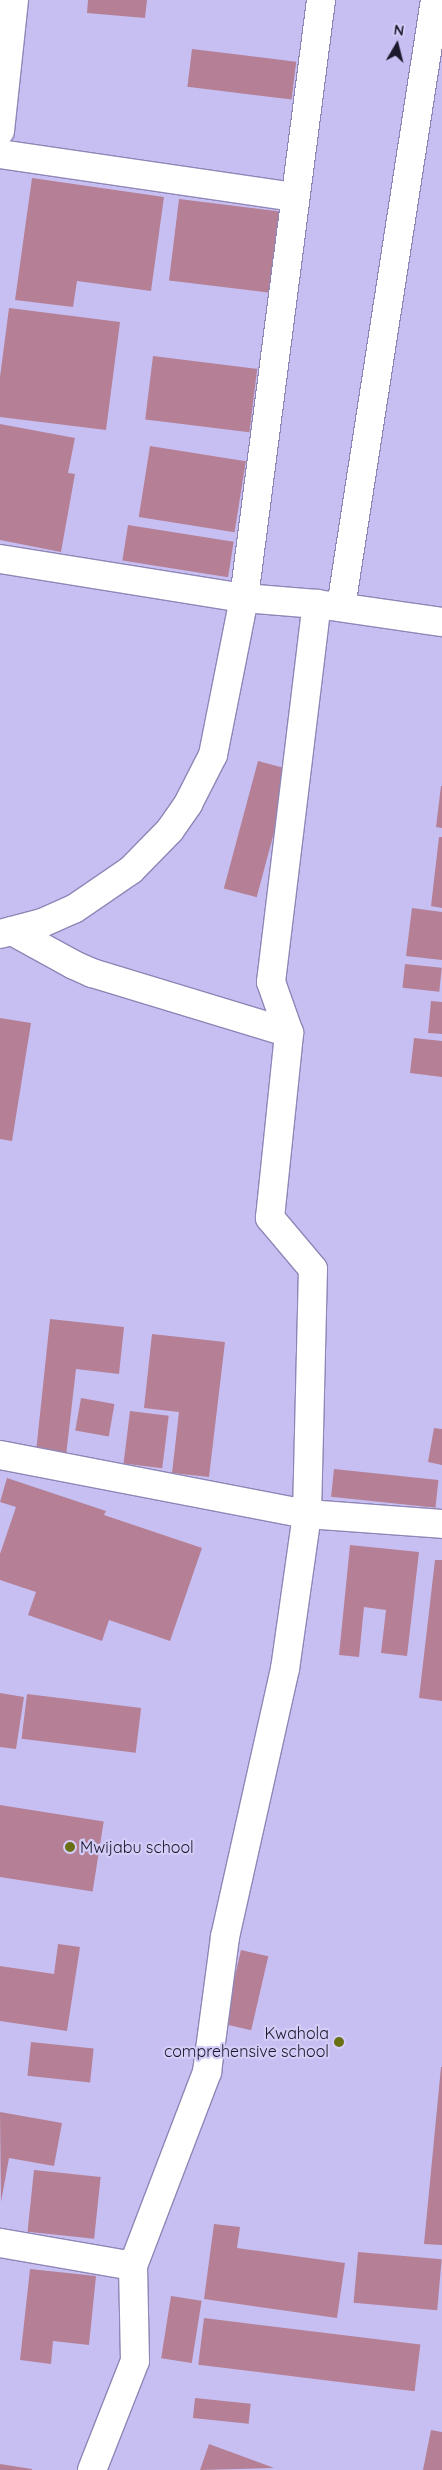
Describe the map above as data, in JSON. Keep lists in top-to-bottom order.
{
  "places": ["Mwijabu school", "Kwahola comprehensive school"],
  "north": "top"
}
